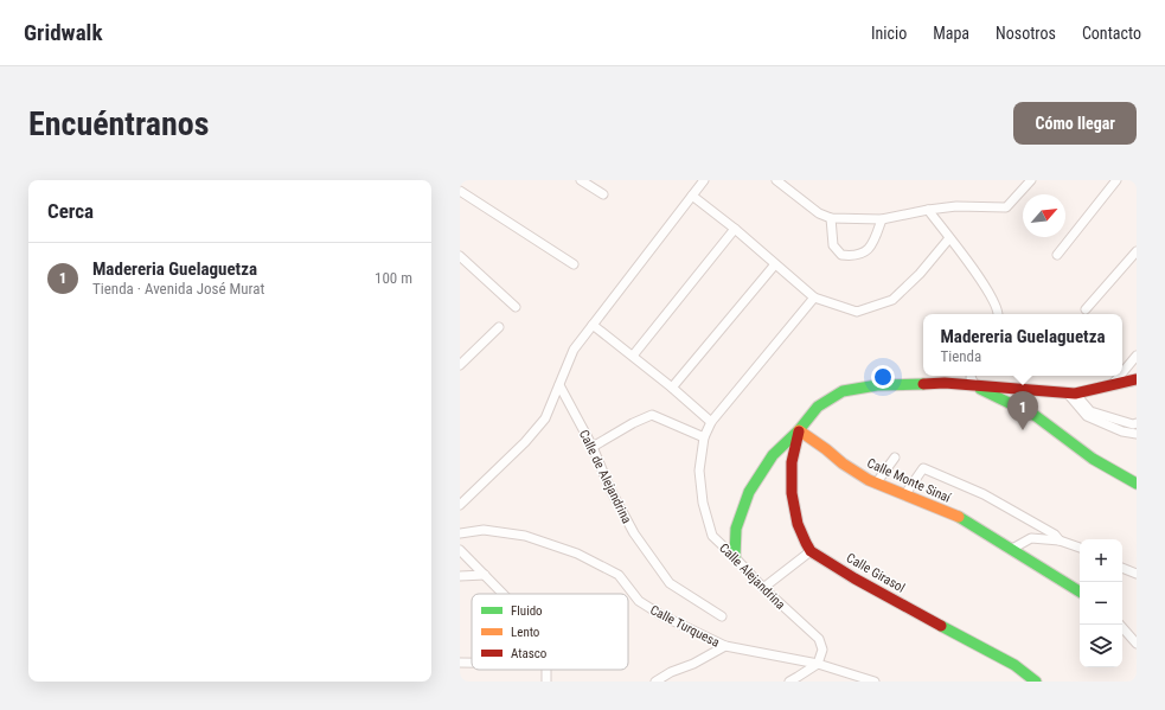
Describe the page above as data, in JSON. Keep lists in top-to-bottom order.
{
  "streets": {
    "street": [
      "Calle de Alejandrina",
      "Calle Monte Sinaí",
      "Calle Girasol",
      "Calle Alejandrina",
      "Calle Turquesa"
    ]
  },
  "crossings": [
    ["Calle Alejandrina", "Calle Turquesa"]
  ],
  "legend": ["Fluido", "Lento", "Atasco"],
  "north": "top right",
  "page": {
    "header": "Gridwalk",
    "nav": [
      "Inicio",
      "Mapa",
      "Nosotros",
      "Contacto"
    ],
    "buttons": "Cómo llegar",
    "title": "Encuéntranos",
    "heading": "Cerca",
    "list": [
      {
        "mark": "1",
        "name": "Madereria Guelaguetza",
        "note": "Tienda · Avenida José Murat",
        "value": "100 m"
      }
    ],
    "popup": ["Madereria Guelaguetza", "Tienda"],
    "pins": "1",
    "map_buttons": ["+", "−"]
  }
}
